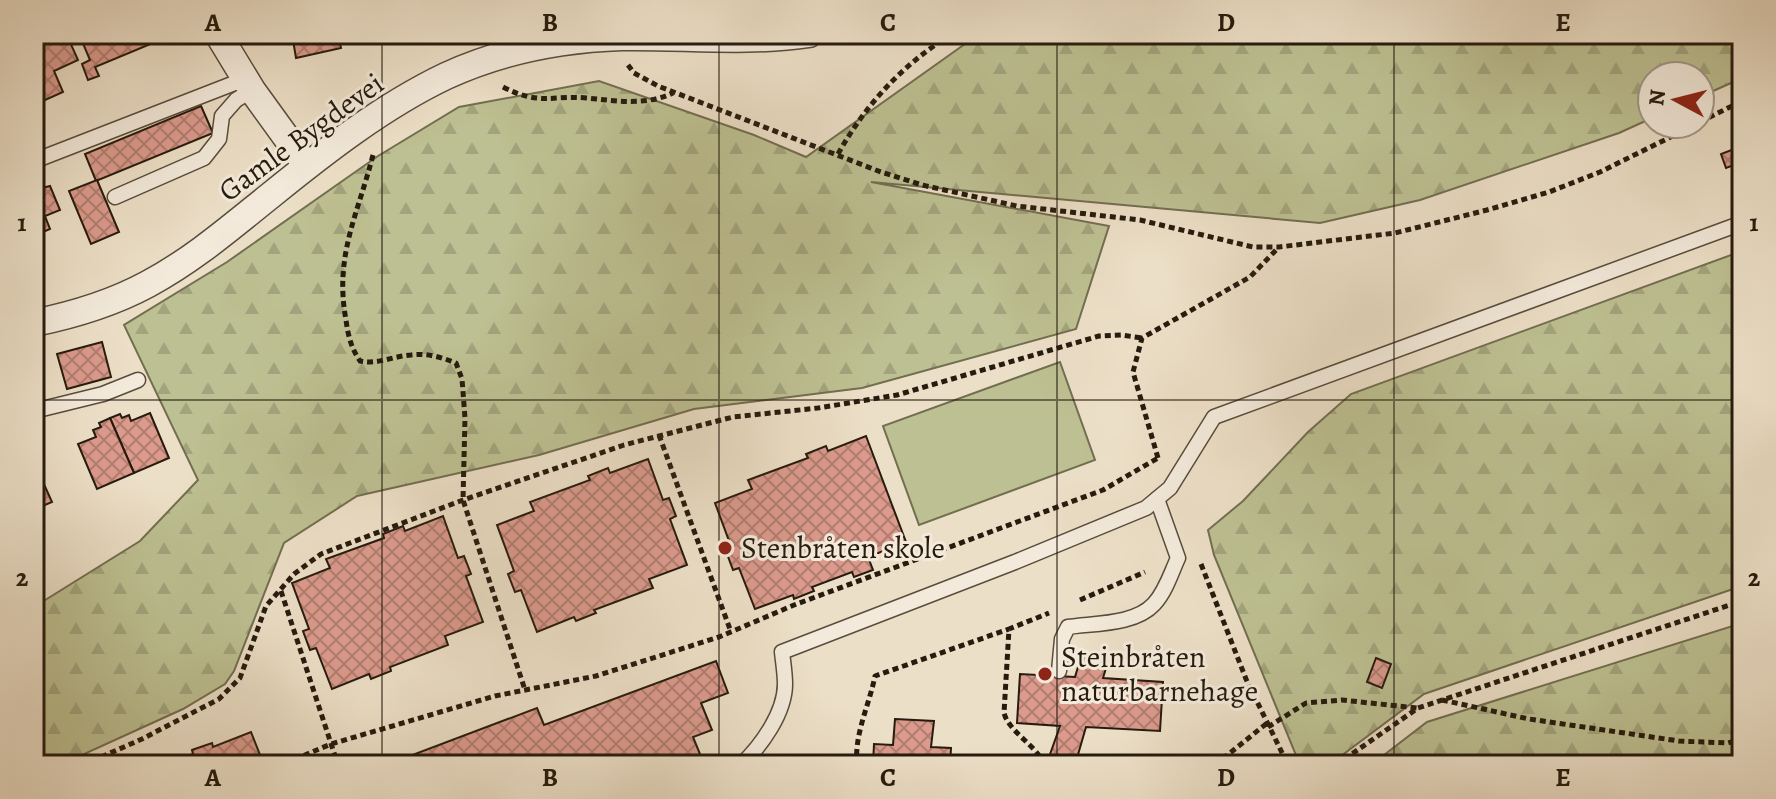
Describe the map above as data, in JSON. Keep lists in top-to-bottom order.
{
  "streets": {
    "street": ["Gamle Bygdevei"]
  },
  "places": ["Stenbråten skole", "Steinbråten naturbarnehage"],
  "north": "left",
  "grid": {
    "columns": [
      "A",
      "B",
      "C",
      "D",
      "E"
    ],
    "rows": ["1", "2"]
  }
}
